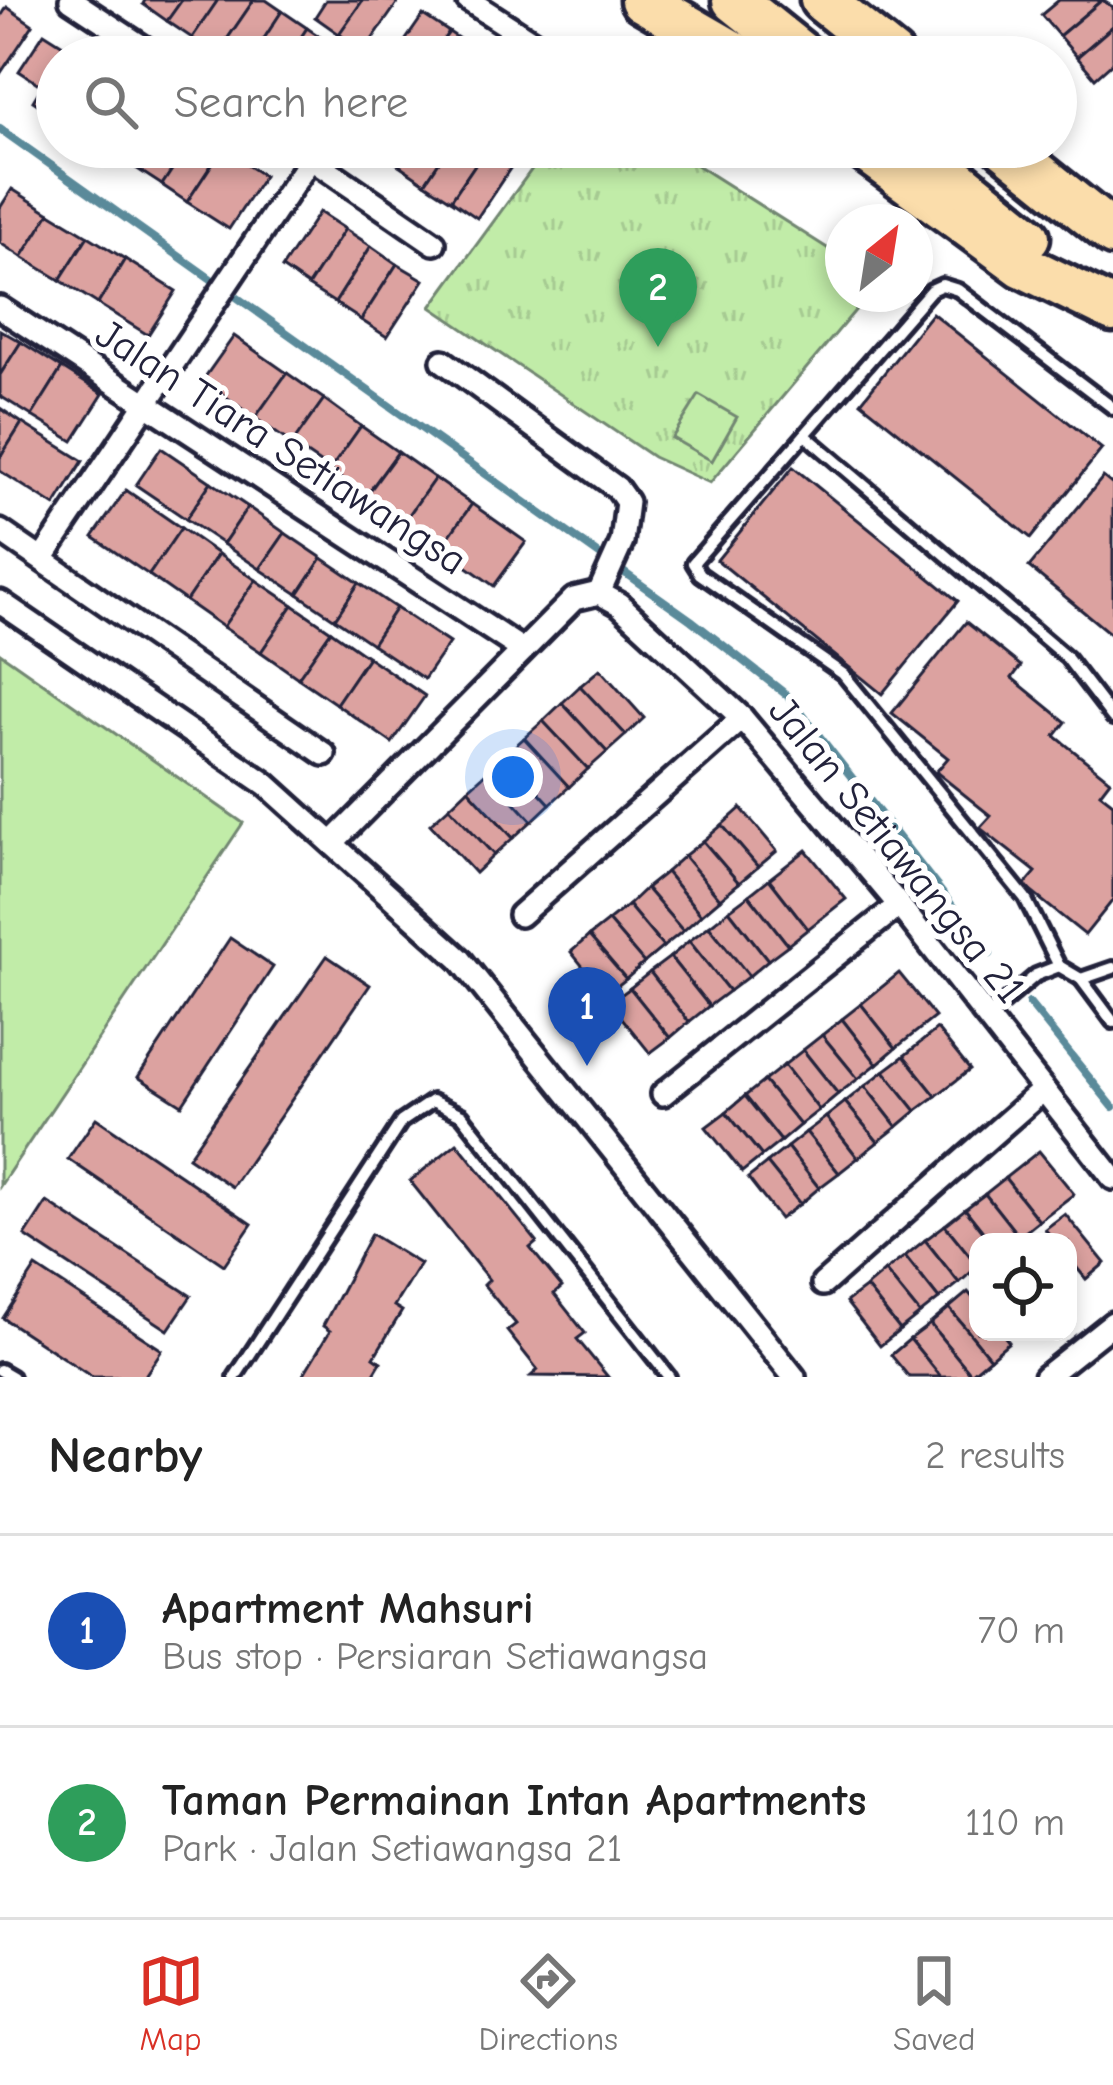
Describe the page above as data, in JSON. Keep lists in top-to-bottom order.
{
  "streets": {
    "street": ["Jalan Tiara Setiawangsa", "Jalan Setiawangsa 21"]
  },
  "north": "top right",
  "page": {
    "search": "Search here",
    "pins": ["2", "1"],
    "heading": ["Nearby", "2 results"],
    "list": [
      {
        "mark": "1",
        "name": "Apartment Mahsuri",
        "note": "Bus stop · Persiaran Setiawangsa",
        "value": "70 m"
      },
      {
        "mark": "2",
        "name": "Taman Permainan Intan Apartments",
        "note": "Park · Jalan Setiawangsa 21",
        "value": "110 m"
      }
    ],
    "nav": ["Map", "Directions", "Saved"]
  }
}
